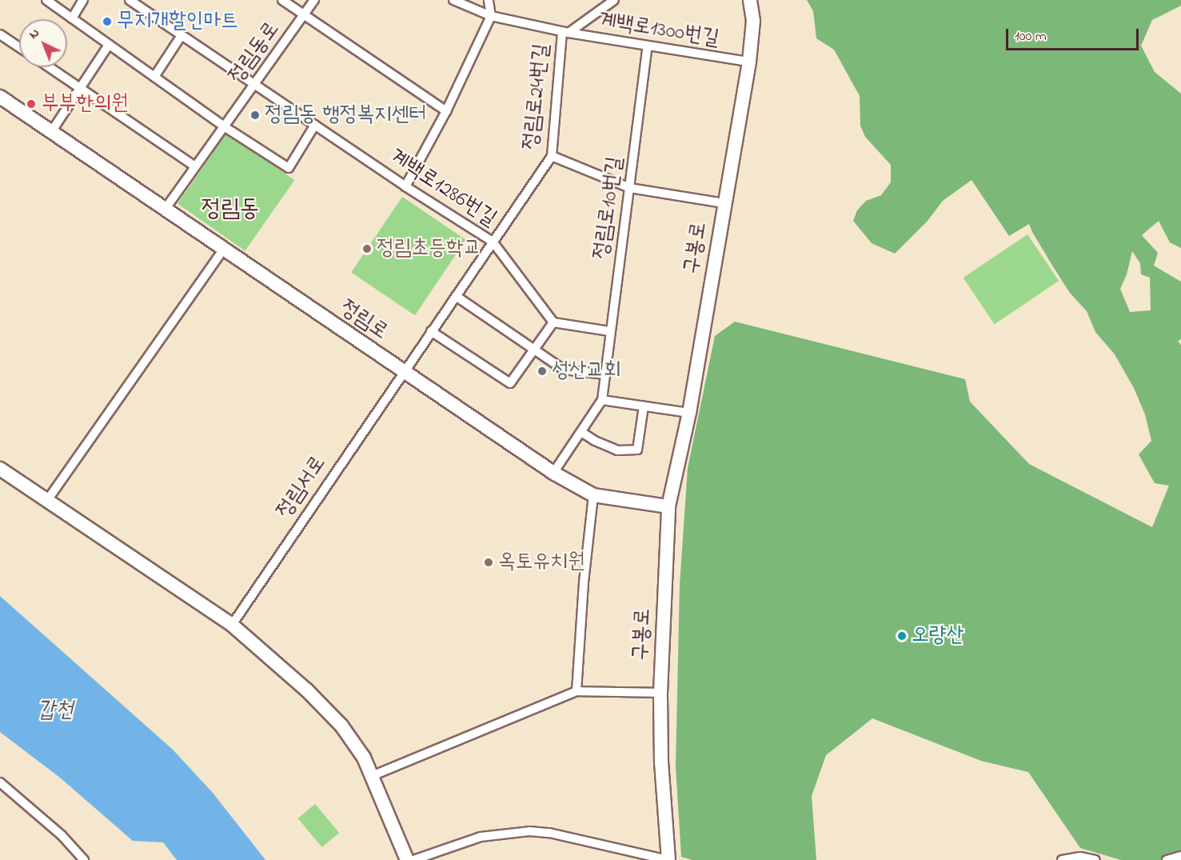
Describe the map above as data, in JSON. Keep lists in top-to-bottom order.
{
  "streets": {
    "main road": ["구봉로", "정림로"],
    "street": [
      "계백로1300번길",
      "정림동로",
      "정림로24번길",
      "계백로1286번길",
      "정림로10번길",
      "정림서로"
    ]
  },
  "crossings": [
    ["계백로1300번길", "정림로24번길"],
    ["계백로1300번길", "정림로10번길"],
    ["계백로1300번길", "구봉로"],
    ["정림동로", "계백로1286번길"],
    ["정림동로", "정림로"],
    ["정림로24번길", "계백로1286번길"],
    ["정림로24번길", "구봉로"],
    ["정림로24번길", "정림로"],
    ["정림로24번길", "정림서로"],
    ["정림로10번길", "구봉로"],
    ["정림로10번길", "정림로"],
    ["구봉로", "정림로"],
    ["정림로", "정림서로"]
  ],
  "districts": ["정림동"],
  "water": ["갑천"],
  "places": [
    "무지개할인마트",
    "부부한의원",
    "정림동 행정복지센터",
    "정림초등학교",
    "성산교회",
    "옥토유치원",
    "오량산"
  ],
  "scale_bar": "100 m",
  "north": "top left"
}
